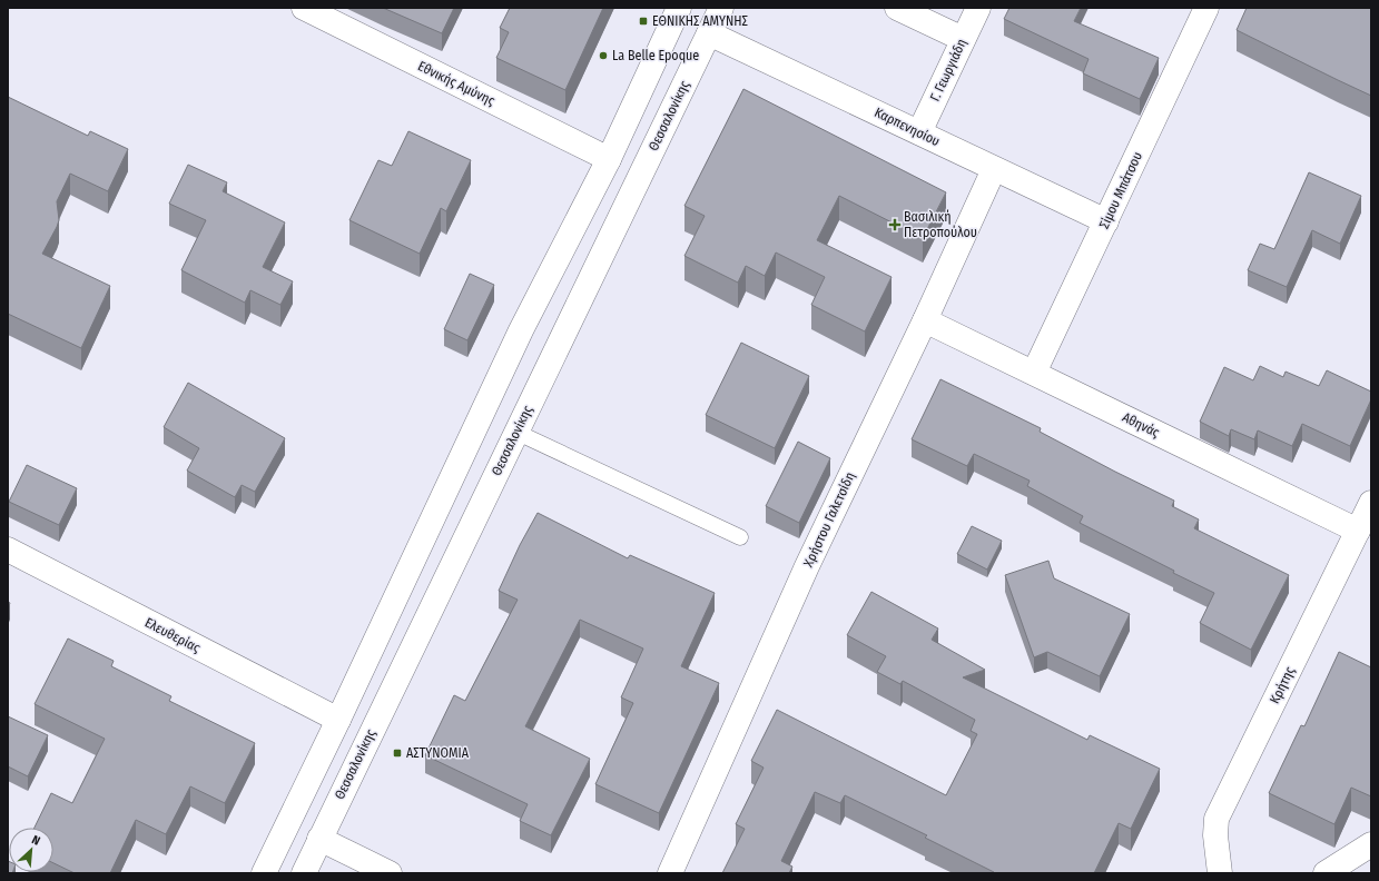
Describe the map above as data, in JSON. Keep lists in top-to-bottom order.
{
  "streets": {
    "street": [
      "Γ. Γεωργιάδη",
      "Εθνικής Αμύνης",
      "Θεσσαλονίκης",
      "Καρπενησίου",
      "Σίμου Μπάτσου",
      "Αθηνάς",
      "Χρήστου Γαλετσίδη",
      "Ελευθερίας",
      "Κρήτης"
    ]
  },
  "crossings": [
    ["Γ. Γεωργιάδη", "Καρπενησίου"],
    ["Θεσσαλονίκης", "Καρπενησίου"],
    ["Καρπενησίου", "Σίμου Μπάτσου"],
    ["Καρπενησίου", "Χρήστου Γαλετσίδη"],
    ["Σίμου Μπάτσου", "Αθηνάς"],
    ["Αθηνάς", "Χρήστου Γαλετσίδη"],
    ["Αθηνάς", "Κρήτης"]
  ],
  "places": {
    "transit": ["ΕΘΝΙΚΗΣ ΑΜΥΝΗΣ", "ΑΣΤΥΝΟΜΙΑ"],
    "other": ["La Belle Epoque"],
    "health": ["Βασιλική Πετροπούλου"]
  },
  "north": "top right"
}
